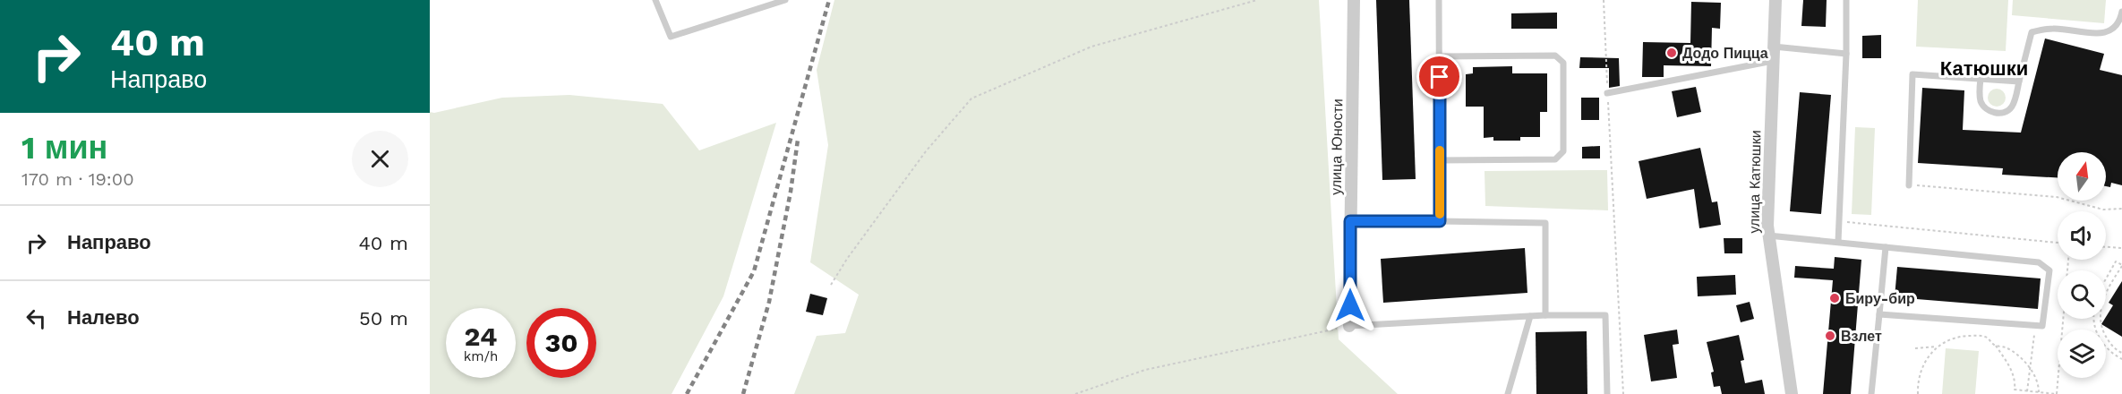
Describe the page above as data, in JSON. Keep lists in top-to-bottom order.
{
  "streets": {
    "street": ["улица Юности", "улица Катюшки"]
  },
  "districts": ["Катюшки"],
  "places": ["Додо Пицца", "Биру-бир", "Взлет"],
  "north": "top",
  "page": {
    "turn": ["40 m", "Направо"],
    "heading": ["1 мин", "170 m · 19:00"],
    "list": [
      {
        "name": "Направо",
        "value": "40 m"
      },
      {
        "name": "Налево",
        "value": "50 m"
      }
    ],
    "speed": "24 km/h",
    "limit": "30"
  }
}
